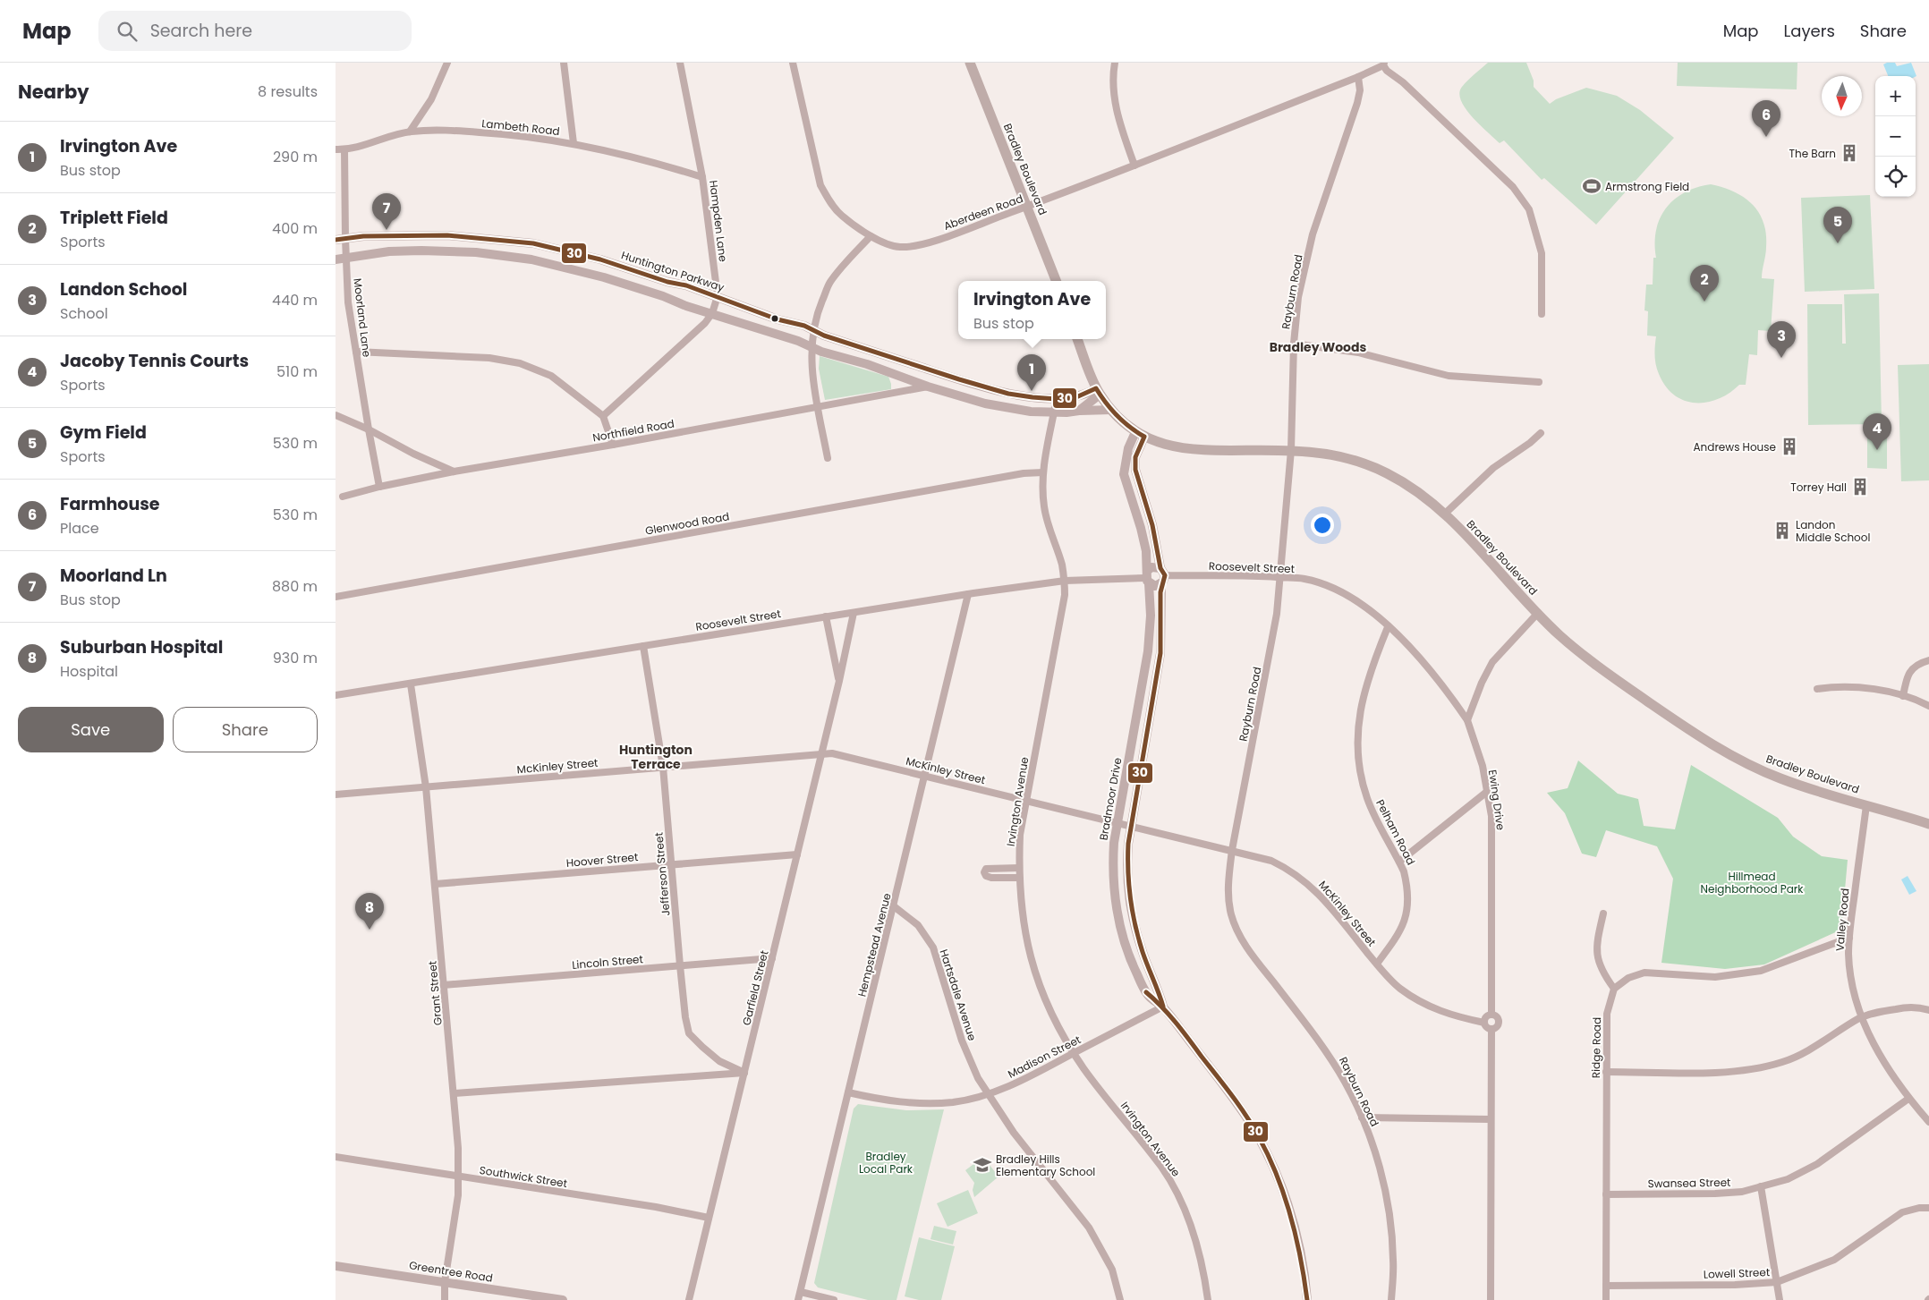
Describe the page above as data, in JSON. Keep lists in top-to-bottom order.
{
  "streets": {
    "main road": ["Bradley Boulevard"],
    "street": [
      "Lambeth Road",
      "Aberdeen Road",
      "Hampden Lane",
      "Huntington Parkway",
      "Rayburn Road",
      "Moorland Lane",
      "Northfield Road",
      "Glenwood Road",
      "Roosevelt Street",
      "McKinley Street",
      "Bradmoor Drive",
      "Ewing Drive",
      "Irvington Avenue",
      "Pelham Road",
      "Hoover Street",
      "Jefferson Street",
      "Valley Road",
      "Hempstead Avenue",
      "Lincoln Street",
      "Garfield Street",
      "Grant Street",
      "Hartsdale Avenue",
      "Ridge Road",
      "Madison Street",
      "Southwick Street",
      "Swansea Street",
      "Greentree Road",
      "Lowell Street"
    ]
  },
  "crossings": [
    ["Lambeth Road", "Hampden Lane"],
    ["Lambeth Road", "Moorland Lane"],
    ["Bradley Boulevard", "Aberdeen Road"],
    ["Bradley Boulevard", "Huntington Parkway"],
    ["Bradley Boulevard", "Rayburn Road"],
    ["Bradley Boulevard", "Bradmoor Drive"],
    ["Bradley Boulevard", "Valley Road"],
    ["Aberdeen Road", "Rayburn Road"],
    ["Hampden Lane", "Huntington Parkway"],
    ["Huntington Parkway", "Moorland Lane"],
    ["Huntington Parkway", "Irvington Avenue"],
    ["Rayburn Road", "Roosevelt Street"],
    ["Rayburn Road", "McKinley Street"],
    ["Moorland Lane", "Northfield Road"],
    ["Glenwood Road", "Irvington Avenue"],
    ["Roosevelt Street", "Bradmoor Drive"],
    ["Roosevelt Street", "Ewing Drive"],
    ["Roosevelt Street", "Irvington Avenue"],
    ["Roosevelt Street", "Pelham Road"],
    ["Roosevelt Street", "Jefferson Street"],
    ["Roosevelt Street", "Hempstead Avenue"],
    ["Roosevelt Street", "Garfield Street"],
    ["Roosevelt Street", "Grant Street"],
    ["McKinley Street", "Bradmoor Drive"],
    ["McKinley Street", "Ewing Drive"],
    ["McKinley Street", "Irvington Avenue"],
    ["McKinley Street", "Pelham Road"],
    ["McKinley Street", "Jefferson Street"],
    ["McKinley Street", "Hempstead Avenue"],
    ["McKinley Street", "Garfield Street"],
    ["McKinley Street", "Grant Street"],
    ["Bradmoor Drive", "Madison Street"],
    ["Irvington Avenue", "Madison Street"],
    ["Hoover Street", "Jefferson Street"],
    ["Hoover Street", "Garfield Street"],
    ["Hoover Street", "Grant Street"],
    ["Jefferson Street", "Lincoln Street"],
    ["Jefferson Street", "Garfield Street"],
    ["Valley Road", "Swansea Street"],
    ["Hempstead Avenue", "Hartsdale Avenue"],
    ["Hempstead Avenue", "Madison Street"],
    ["Lincoln Street", "Garfield Street"],
    ["Lincoln Street", "Grant Street"],
    ["Garfield Street", "Southwick Street"],
    ["Grant Street", "Southwick Street"],
    ["Grant Street", "Greentree Road"],
    ["Hartsdale Avenue", "Madison Street"],
    ["Ridge Road", "Swansea Street"],
    ["Ridge Road", "Lowell Street"]
  ],
  "districts": ["Bradley Woods", "Huntington Terrace"],
  "parks": ["Hillmead Neighborhood Park", "Bradley Local Park"],
  "places": {
    "building": [
      "The Barn",
      "Andrews House",
      "Torrey Hall",
      "Landon Middle School"
    ],
    "sports": ["Armstrong Field"],
    "school or university": ["Bradley Hills Elementary School"]
  },
  "lines": ["transit line 30"],
  "north": "bottom",
  "page": {
    "header": "Map",
    "search": "Search here",
    "nav": ["Map", "Layers", "Share"],
    "heading": ["Nearby", "8 results"],
    "map_buttons": ["+", "−"],
    "pins": [
      "6",
      "7",
      "5",
      "2",
      "3",
      "1",
      "4",
      "8"
    ],
    "list": [
      {
        "mark": "1",
        "name": "Irvington Ave",
        "note": "Bus stop",
        "value": "290 m"
      },
      {
        "mark": "2",
        "name": "Triplett Field",
        "note": "Sports",
        "value": "400 m"
      },
      {
        "mark": "3",
        "name": "Landon School",
        "note": "School",
        "value": "440 m"
      },
      {
        "mark": "4",
        "name": "Jacoby Tennis Courts",
        "note": "Sports",
        "value": "510 m"
      },
      {
        "mark": "5",
        "name": "Gym Field",
        "note": "Sports",
        "value": "530 m"
      },
      {
        "mark": "6",
        "name": "Farmhouse",
        "note": "Place",
        "value": "530 m"
      },
      {
        "mark": "7",
        "name": "Moorland Ln",
        "note": "Bus stop",
        "value": "880 m"
      },
      {
        "mark": "8",
        "name": "Suburban Hospital",
        "note": "Hospital",
        "value": "930 m"
      }
    ],
    "popup": ["Irvington Ave", "Bus stop"],
    "buttons": ["Save", "Share"]
  }
}
